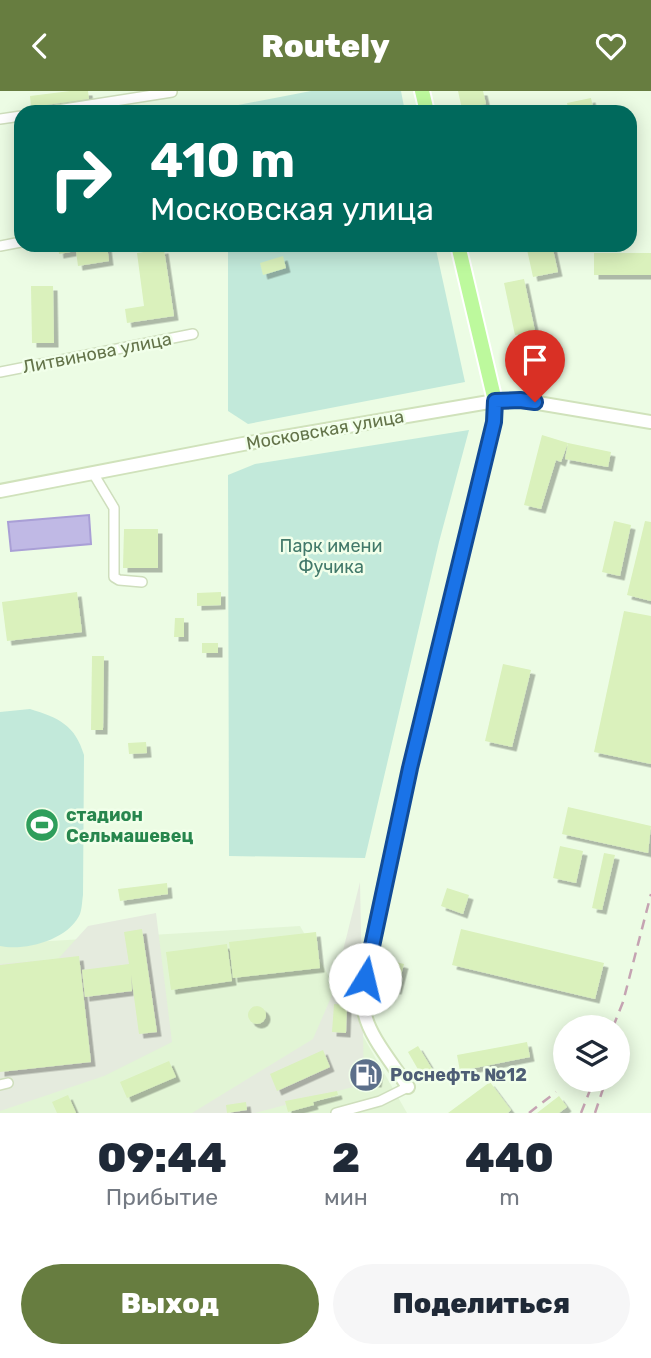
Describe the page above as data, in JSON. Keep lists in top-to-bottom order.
{
  "streets": {
    "street": ["Литвинова улица", "Московская улица"]
  },
  "parks": ["Парк имени Фучика"],
  "places": {
    "sports": ["стадион Сельмашевец"],
    "fuel station": ["Роснефть №12"]
  },
  "page": {
    "header": "Routely",
    "turn": ["410 m", "Московская улица"],
    "eta": [
      "09:44",
      "Прибытие",
      "2",
      "мин",
      "440",
      "m"
    ],
    "buttons": ["Выход", "Поделиться"]
  }
}
